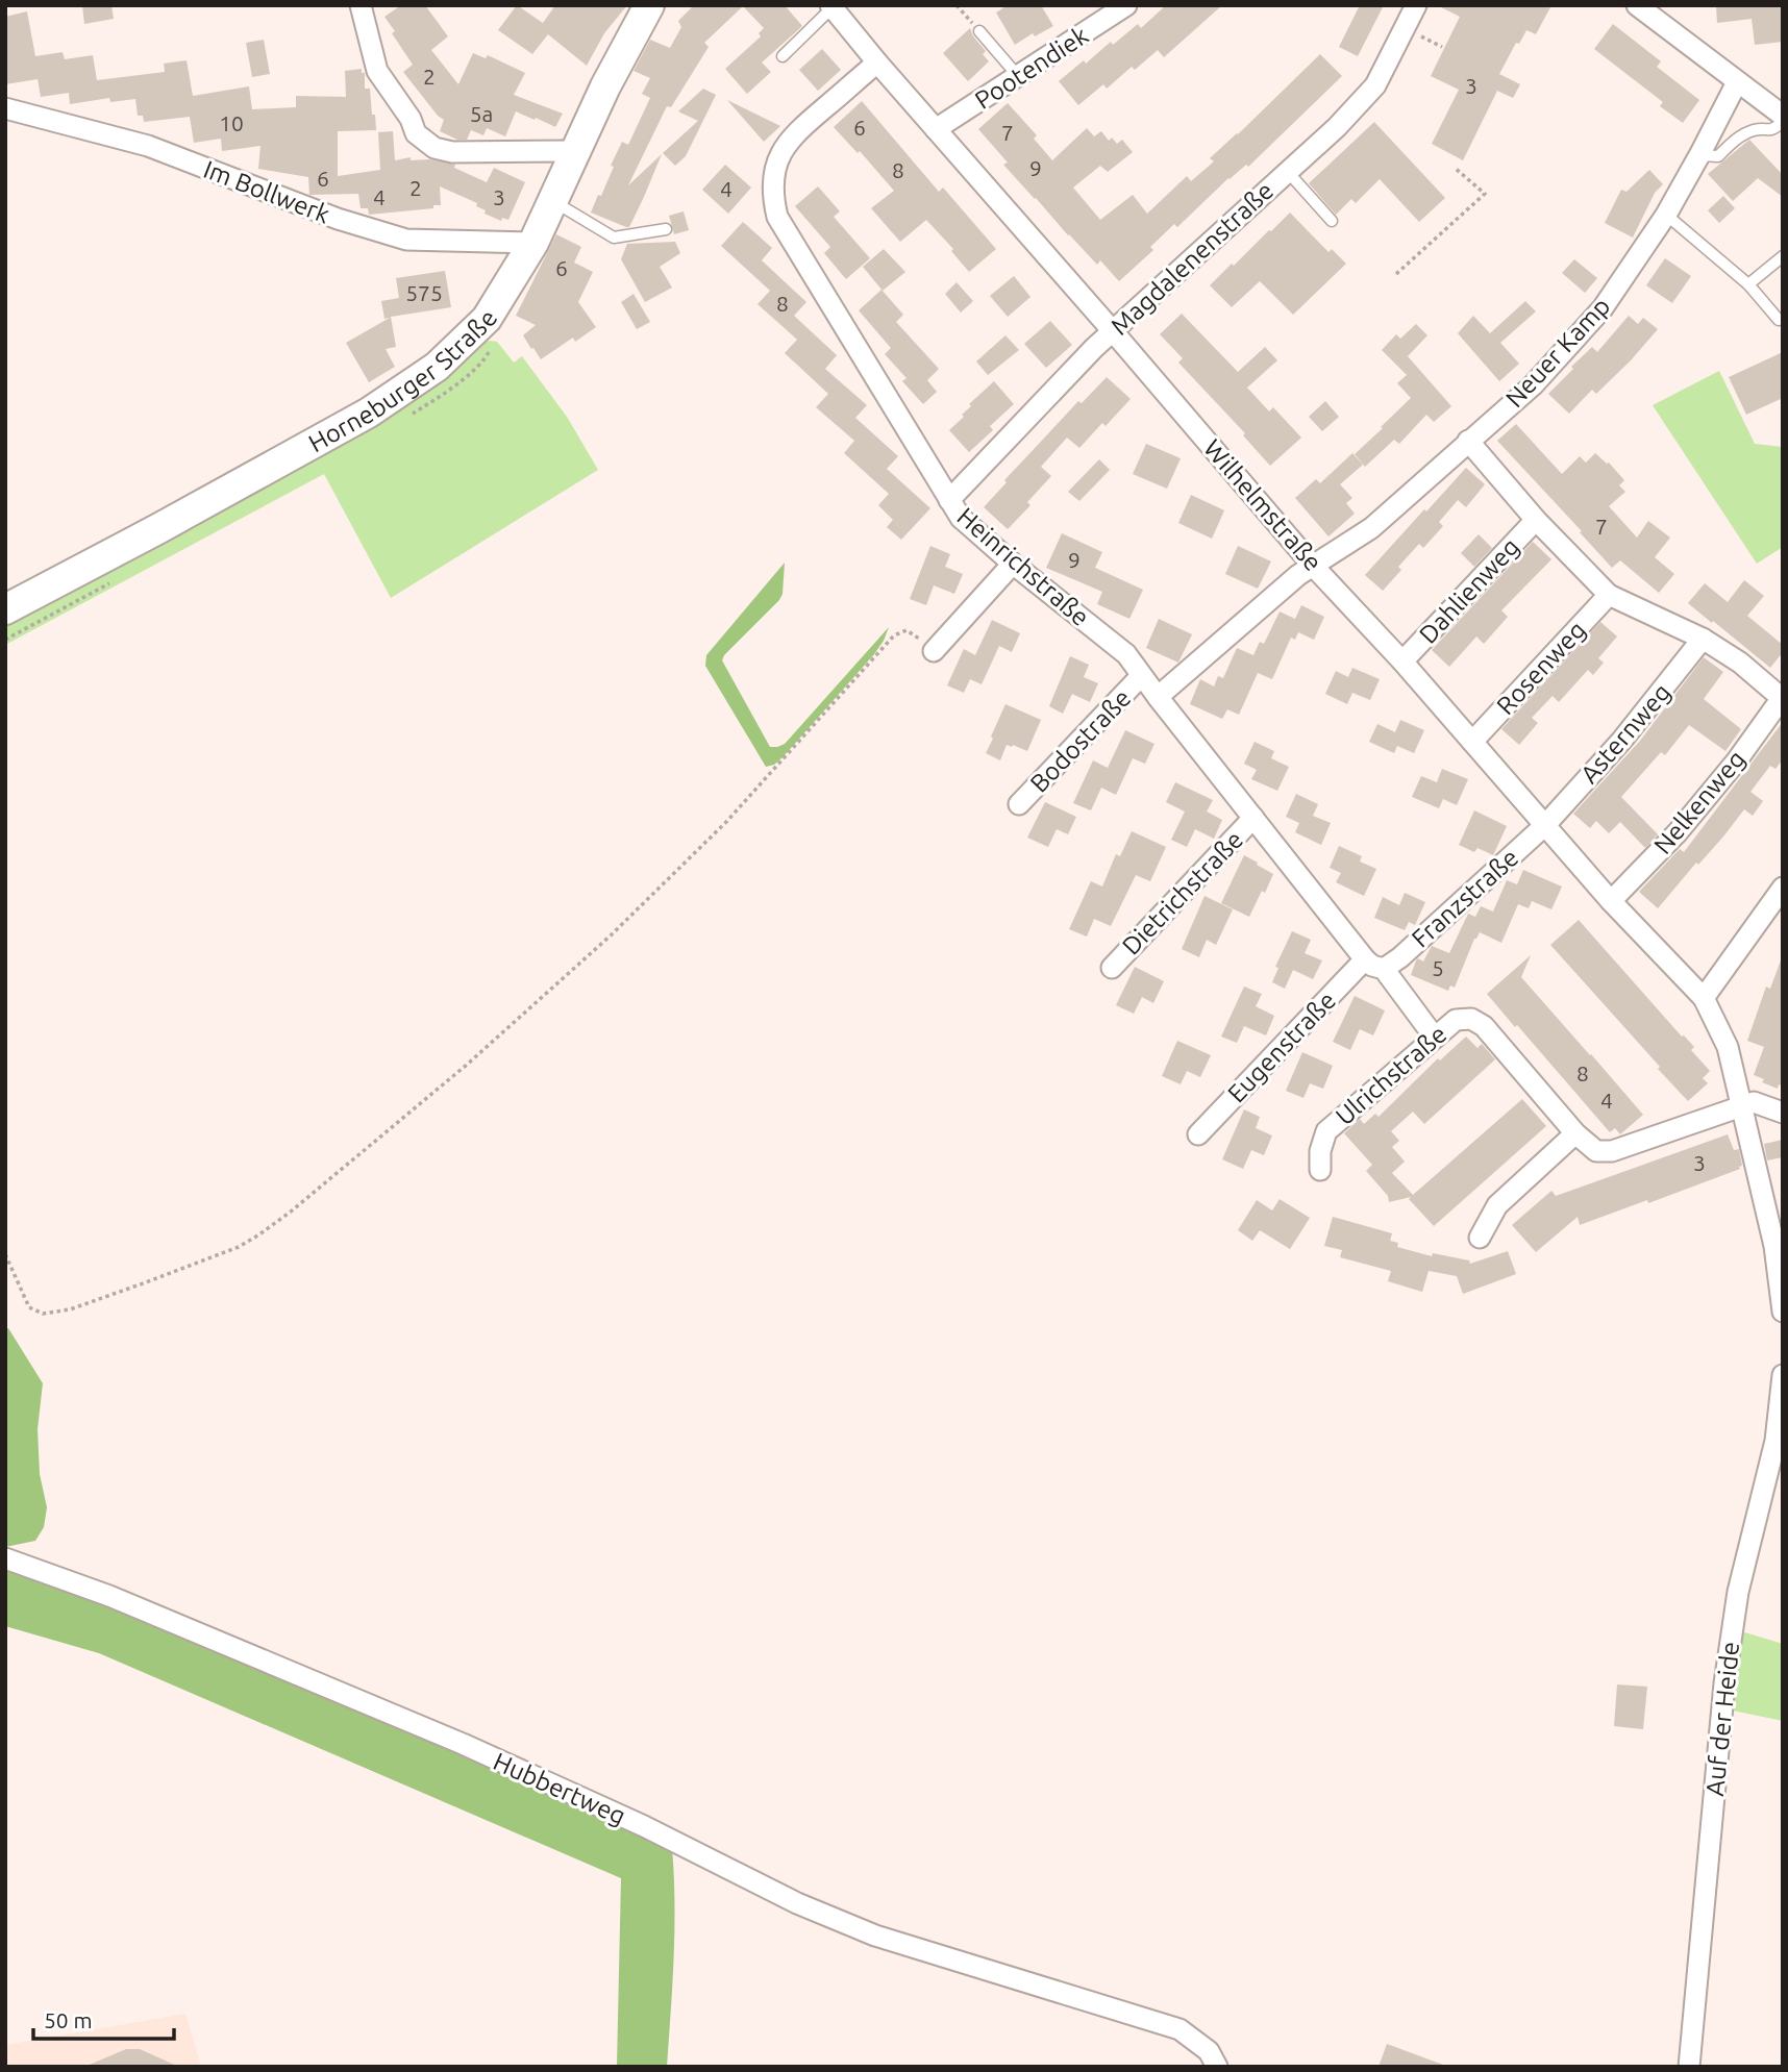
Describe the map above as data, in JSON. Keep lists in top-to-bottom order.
{
  "streets": {
    "street": [
      "Pootendiek",
      "Im Bollwerk",
      "Magdalenenstraße",
      "Neuer Kamp",
      "Horneburger Straße",
      "Wilhelmstraße",
      "Heinrichstraße",
      "Dahlienweg",
      "Rosenweg",
      "Asternweg",
      "Bodostraße",
      "Nelkenweg",
      "Dietrichstraße",
      "Franzstraße",
      "Eugenstraße",
      "Ulrichstraße",
      "Auf der Heide",
      "Hubbertweg"
    ]
  },
  "crossings": [
    ["Pootendiek", "Wilhelmstraße"],
    ["Im Bollwerk", "Horneburger Straße"],
    ["Magdalenenstraße", "Wilhelmstraße"],
    ["Magdalenenstraße", "Heinrichstraße"],
    ["Neuer Kamp", "Wilhelmstraße"],
    ["Neuer Kamp", "Heinrichstraße"],
    ["Wilhelmstraße", "Heinrichstraße"],
    ["Wilhelmstraße", "Dahlienweg"],
    ["Wilhelmstraße", "Rosenweg"],
    ["Wilhelmstraße", "Asternweg"],
    ["Wilhelmstraße", "Nelkenweg"],
    ["Wilhelmstraße", "Franzstraße"],
    ["Heinrichstraße", "Bodostraße"],
    ["Heinrichstraße", "Dietrichstraße"],
    ["Heinrichstraße", "Franzstraße"],
    ["Heinrichstraße", "Eugenstraße"],
    ["Heinrichstraße", "Ulrichstraße"],
    ["Asternweg", "Franzstraße"],
    ["Franzstraße", "Eugenstraße"]
  ],
  "house_numbers": [
    "2",
    "3",
    "5a",
    "10",
    "6",
    "7",
    "9",
    "8",
    "6",
    "2",
    "4",
    "4",
    "3",
    "6",
    "575",
    "8",
    "7",
    "9",
    "5",
    "8",
    "4",
    "3"
  ],
  "scale_bar": "50 m"
}
